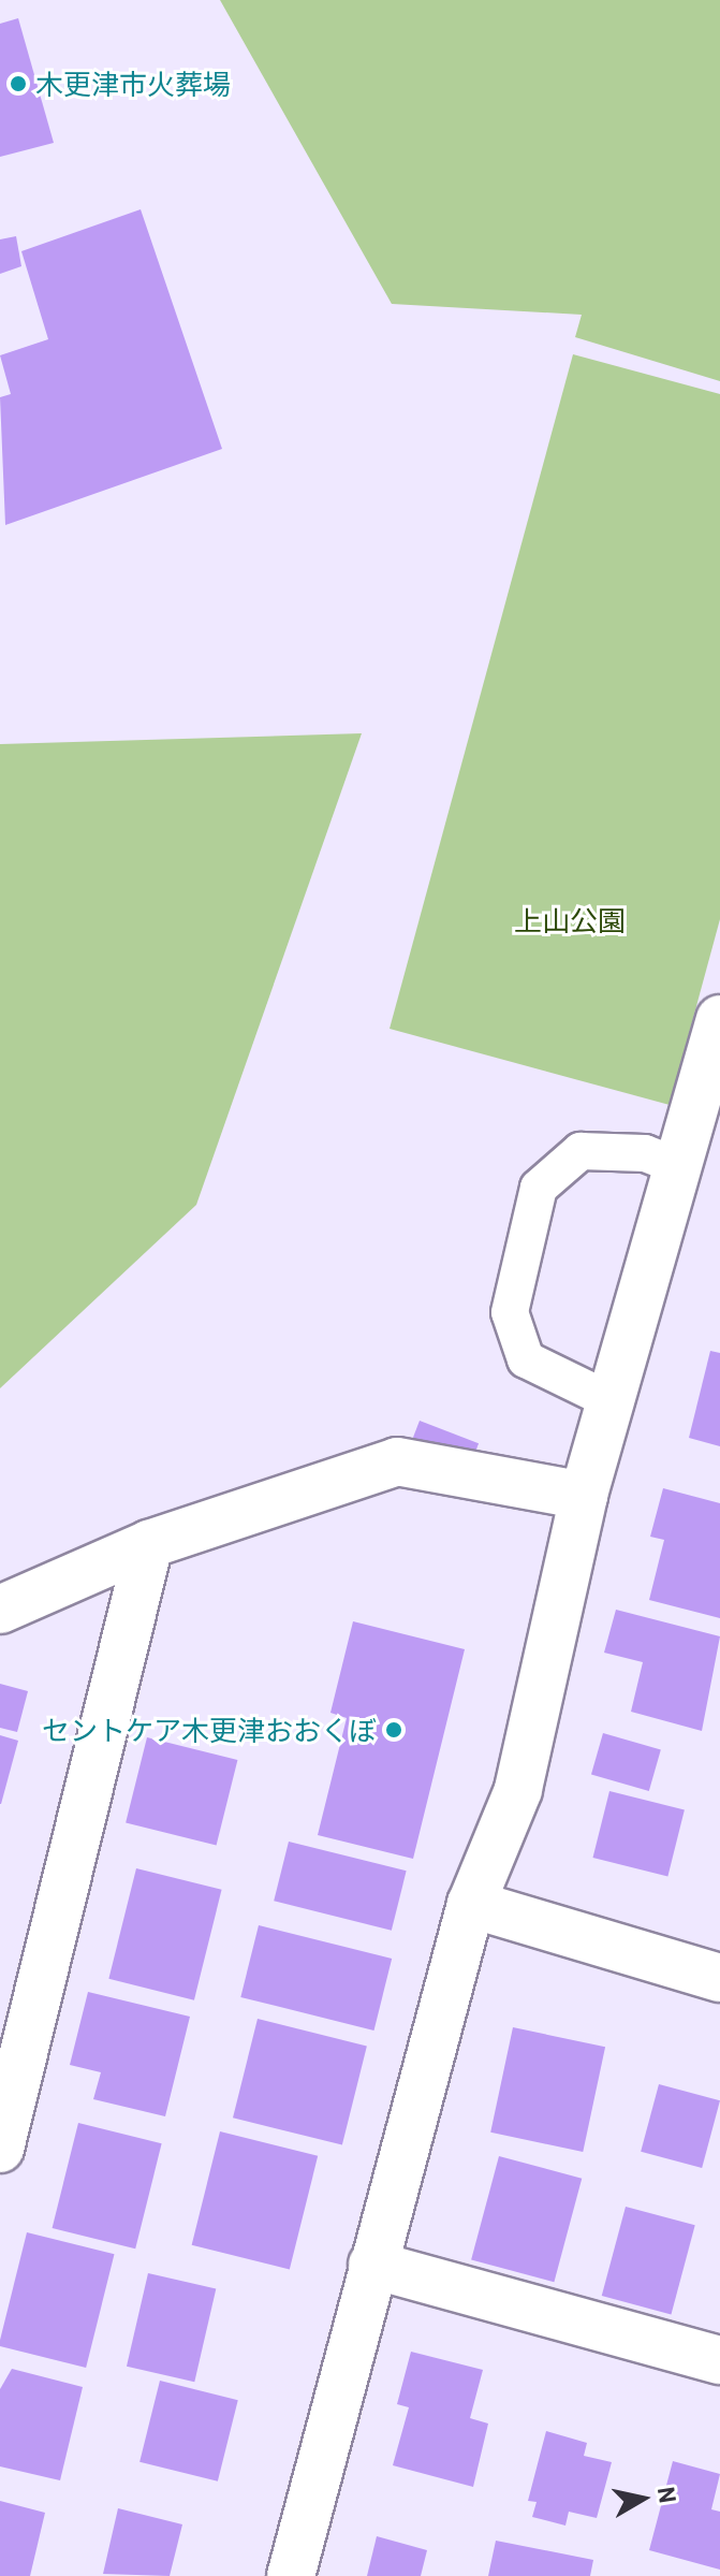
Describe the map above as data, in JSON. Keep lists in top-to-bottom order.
{
  "parks": ["上山公園"],
  "places": ["木更津市火葬場", "セントケア木更津おおくぼ"],
  "north": "right"
}
